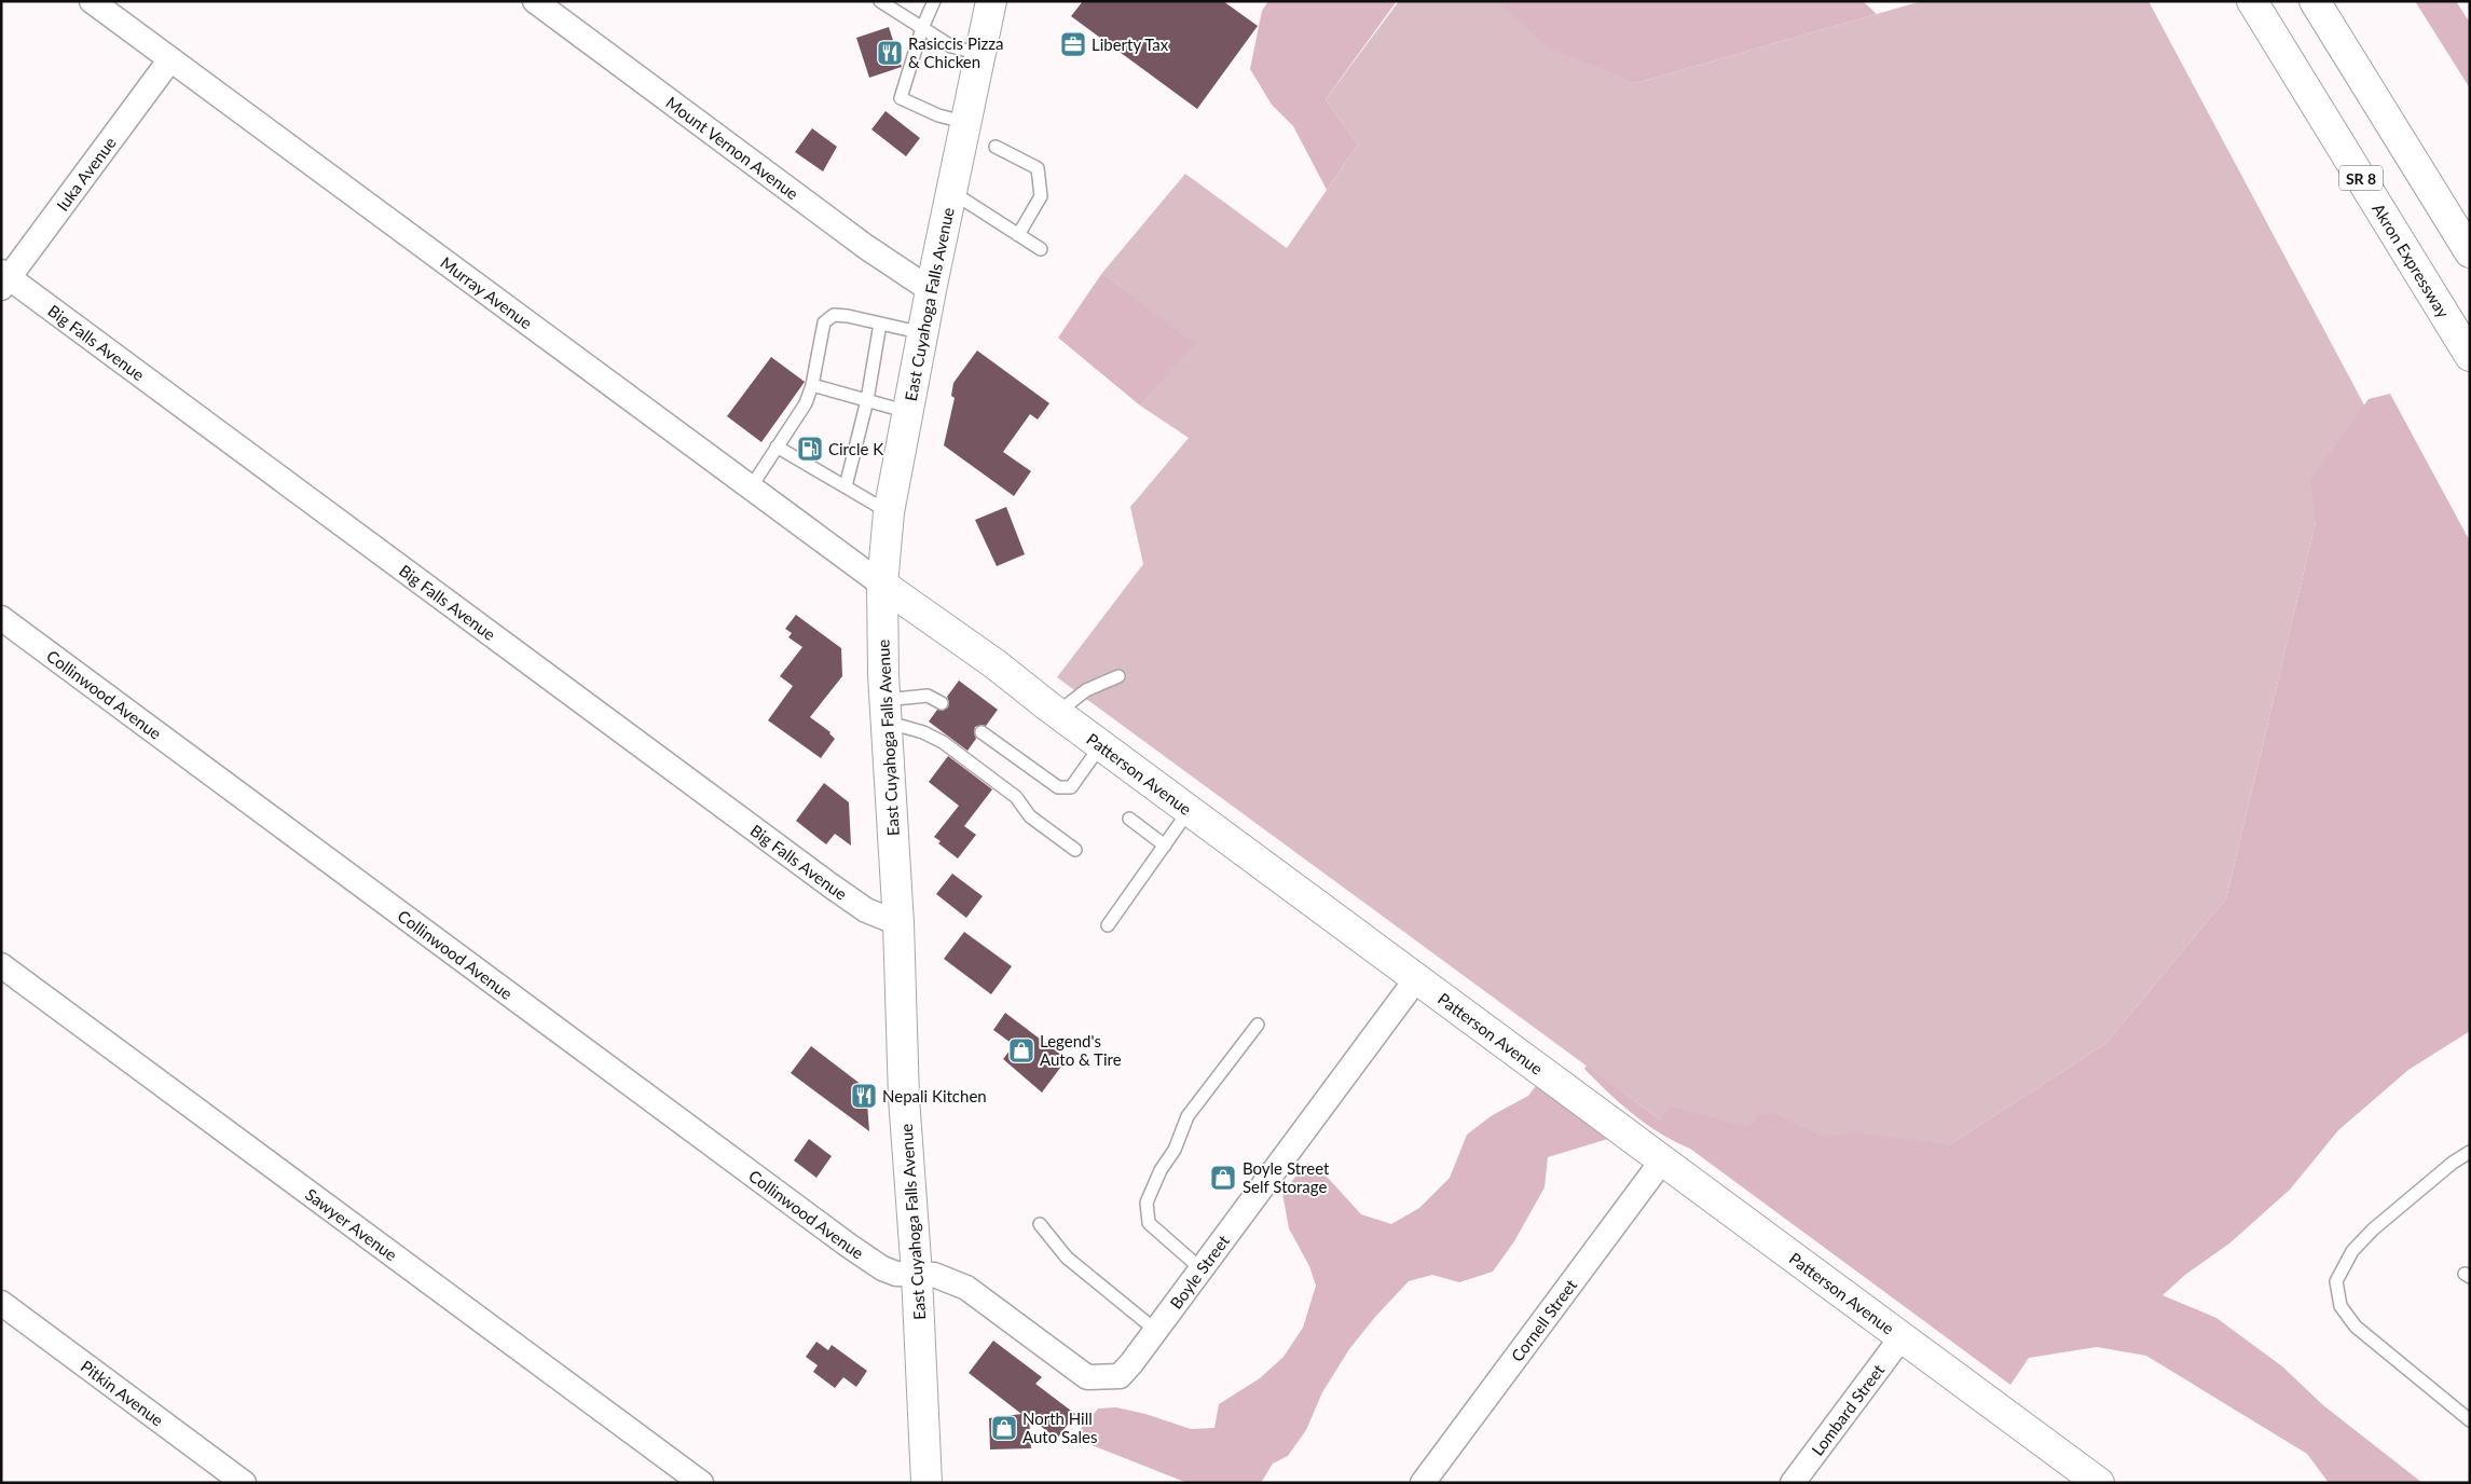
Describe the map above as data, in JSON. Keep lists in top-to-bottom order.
{
  "streets": {
    "main road": [
      "SR 8",
      "Akron Expressway",
      "East Cuyahoga Falls Avenue",
      "Patterson Avenue"
    ],
    "street": [
      "Mount Vernon Avenue",
      "Iuka Avenue",
      "Murray Avenue",
      "Big Falls Avenue",
      "Collinwood Avenue",
      "Sawyer Avenue",
      "Boyle Street",
      "Cornell Street",
      "Pitkin Avenue",
      "Lombard Street"
    ]
  },
  "crossings": [
    ["Mount Vernon Avenue", "East Cuyahoga Falls Avenue"],
    ["Iuka Avenue", "Murray Avenue"],
    ["Iuka Avenue", "Big Falls Avenue"],
    ["Murray Avenue", "East Cuyahoga Falls Avenue"],
    ["Murray Avenue", "Patterson Avenue"],
    ["East Cuyahoga Falls Avenue", "Big Falls Avenue"],
    ["East Cuyahoga Falls Avenue", "Collinwood Avenue"],
    ["East Cuyahoga Falls Avenue", "Patterson Avenue"],
    ["East Cuyahoga Falls Avenue", "Boyle Street"],
    ["Collinwood Avenue", "Boyle Street"],
    ["Patterson Avenue", "Boyle Street"],
    ["Patterson Avenue", "Cornell Street"],
    ["Patterson Avenue", "Lombard Street"]
  ],
  "places": {
    "office": ["Liberty Tax"],
    "restaurant": ["Rasiccis Pizza & Chicken", "Nepali Kitchen"],
    "fuel station": ["Circle K"],
    "shop": ["Legend's Auto & Tire", "Boyle Street Self Storage", "North Hill Auto Sales"]
  }
}
